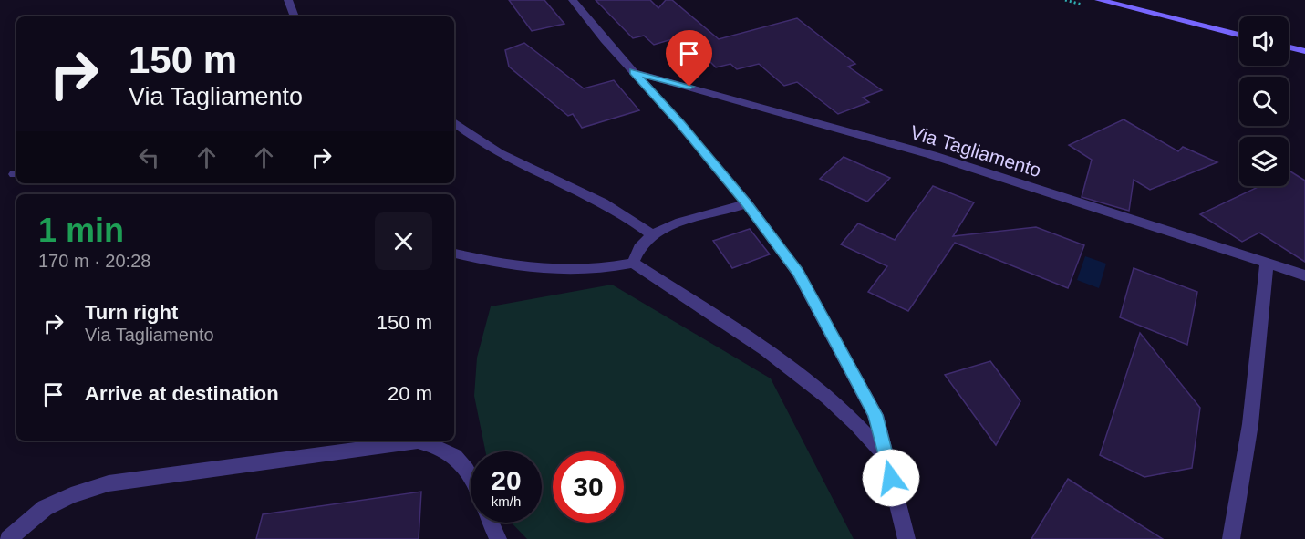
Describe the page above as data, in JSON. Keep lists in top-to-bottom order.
{
  "streets": {
    "street": ["Via Tagliamento"]
  },
  "page": {
    "turn": ["150 m", "Via Tagliamento"],
    "heading": ["1 min", "170 m · 20:28"],
    "list": [
      {
        "name": "Turn right",
        "note": "Via Tagliamento",
        "value": "150 m"
      },
      {
        "name": "Arrive at destination",
        "value": "20 m"
      }
    ],
    "speed": "20 km/h",
    "limit": "30"
  }
}
